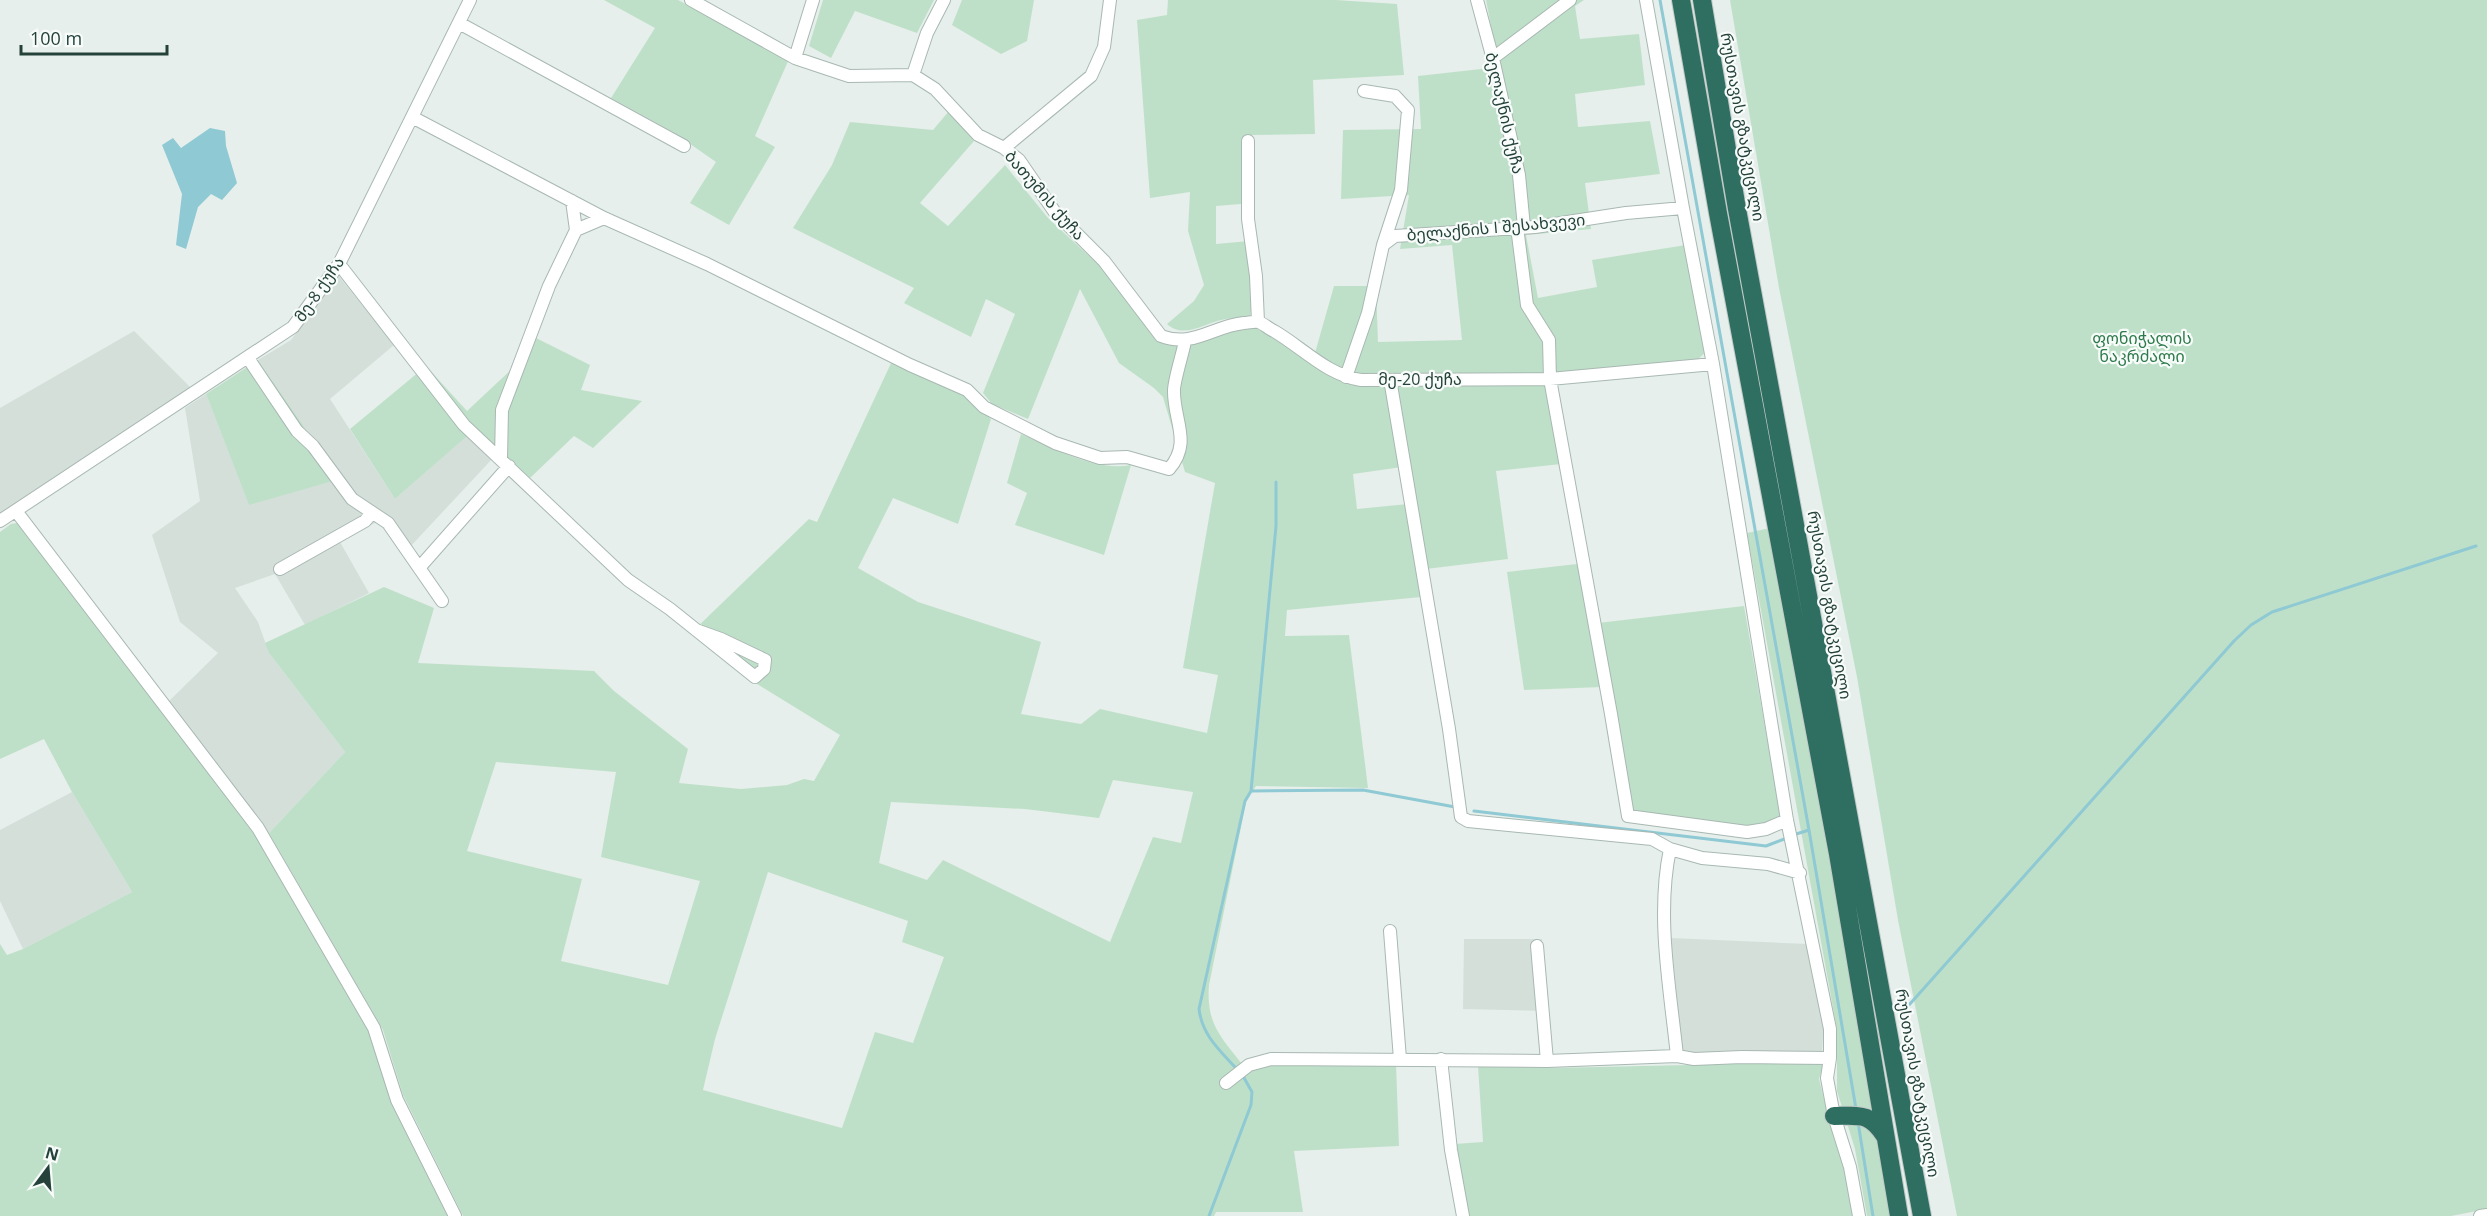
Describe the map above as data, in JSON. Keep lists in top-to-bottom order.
{
  "streets": {
    "highway": ["რუსთავის გზატკეცილი"],
    "street": [
      "ბელაქნის ქუჩა",
      "ბათუმის ქუჩა",
      "ბელაქნის I შესახვევი",
      "მე-8 ქუჩა",
      "მე-20 ქუჩა"
    ]
  },
  "crossings": [
    ["ბელაქნის ქუჩა", "ბელაქნის I შესახვევი"],
    ["ბელაქნის ქუჩა", "მე-20 ქუჩა"]
  ],
  "parks": ["ფონიჭალის ნაკრძალი"],
  "scale_bar": "100 m",
  "north": "top"
}
